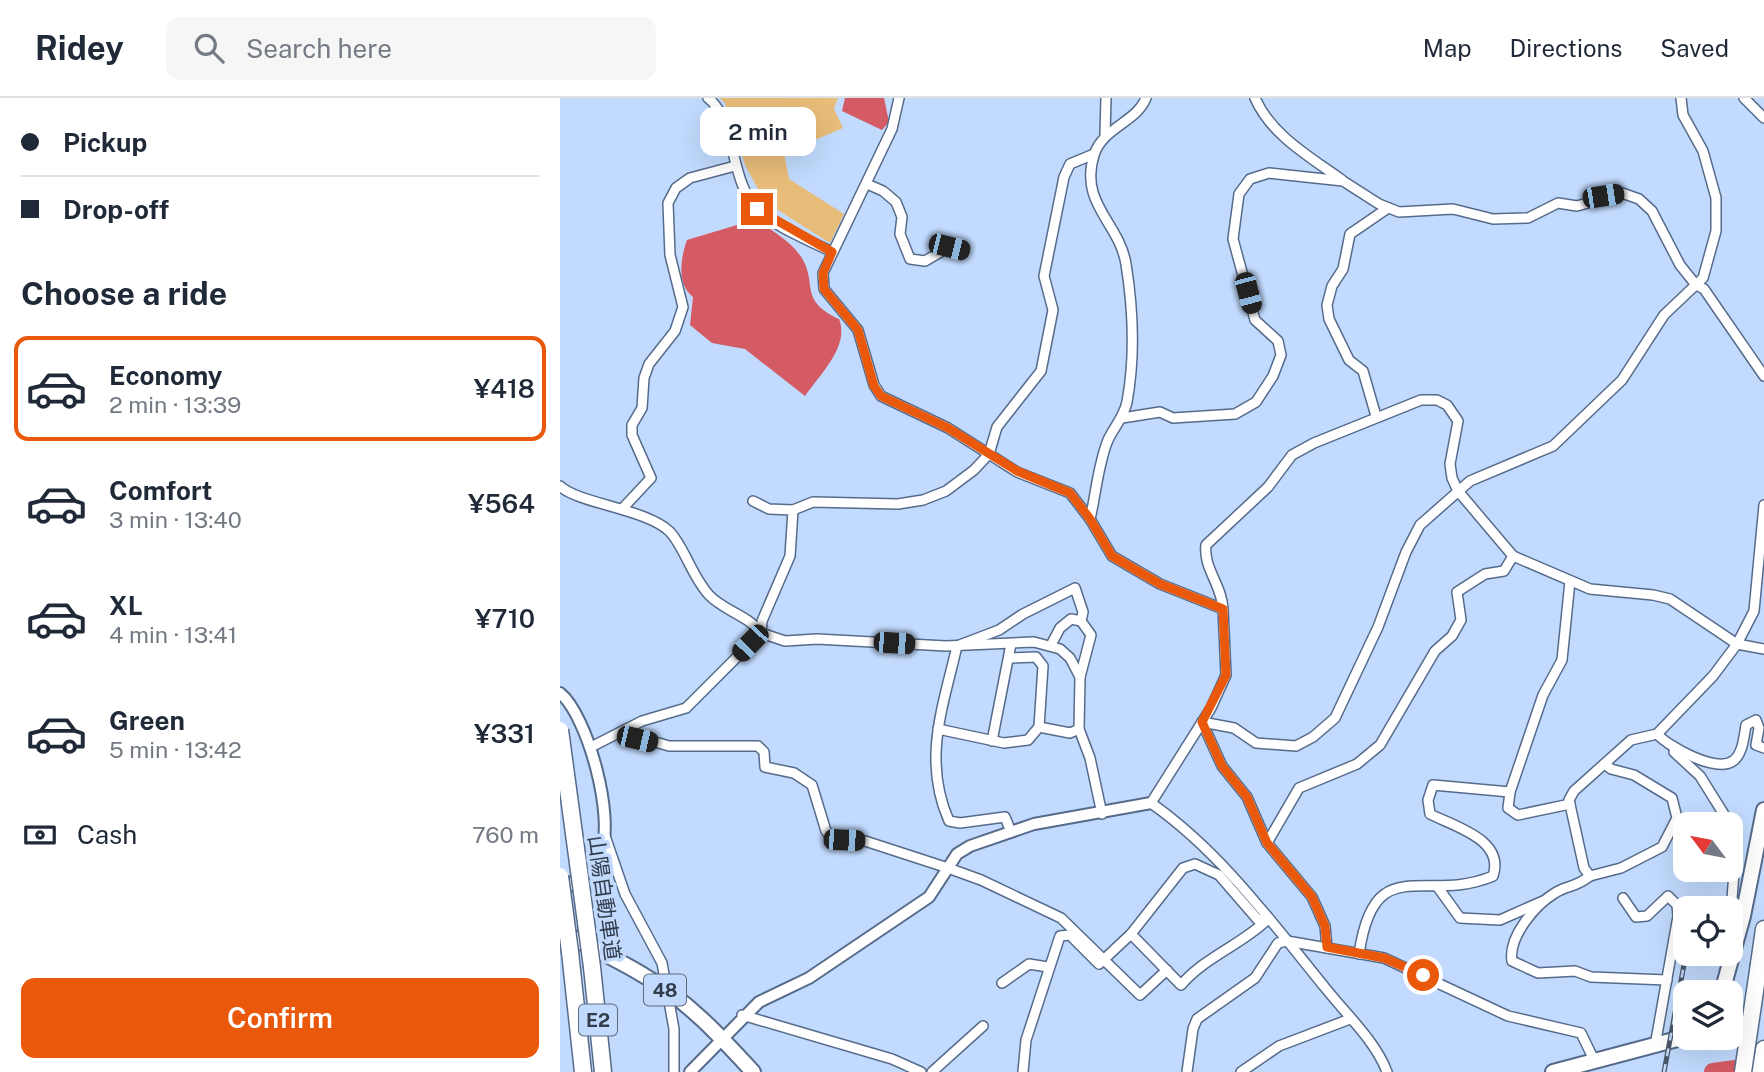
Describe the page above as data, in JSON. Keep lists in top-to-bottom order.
{
  "streets": {
    "highway": ["山陽自動車道", "E2"],
    "main road": ["48"]
  },
  "north": "top left",
  "page": {
    "header": "Ridey",
    "search": "Search here",
    "nav": ["Map", "Directions", "Saved"],
    "banner": ["Pickup", "Drop-off"],
    "bubble": "2 min",
    "heading": "Choose a ride",
    "list": [
      {
        "name": "Economy",
        "note": "2 min · 13:39",
        "value": "¥418"
      },
      {
        "name": "Comfort",
        "note": "3 min · 13:40",
        "value": "¥564"
      },
      {
        "name": "XL",
        "note": "4 min · 13:41",
        "value": "¥710"
      },
      {
        "name": "Green",
        "note": "5 min · 13:42",
        "value": "¥331"
      }
    ],
    "pay": ["Cash", "760 m"],
    "buttons": "Confirm"
  }
}
